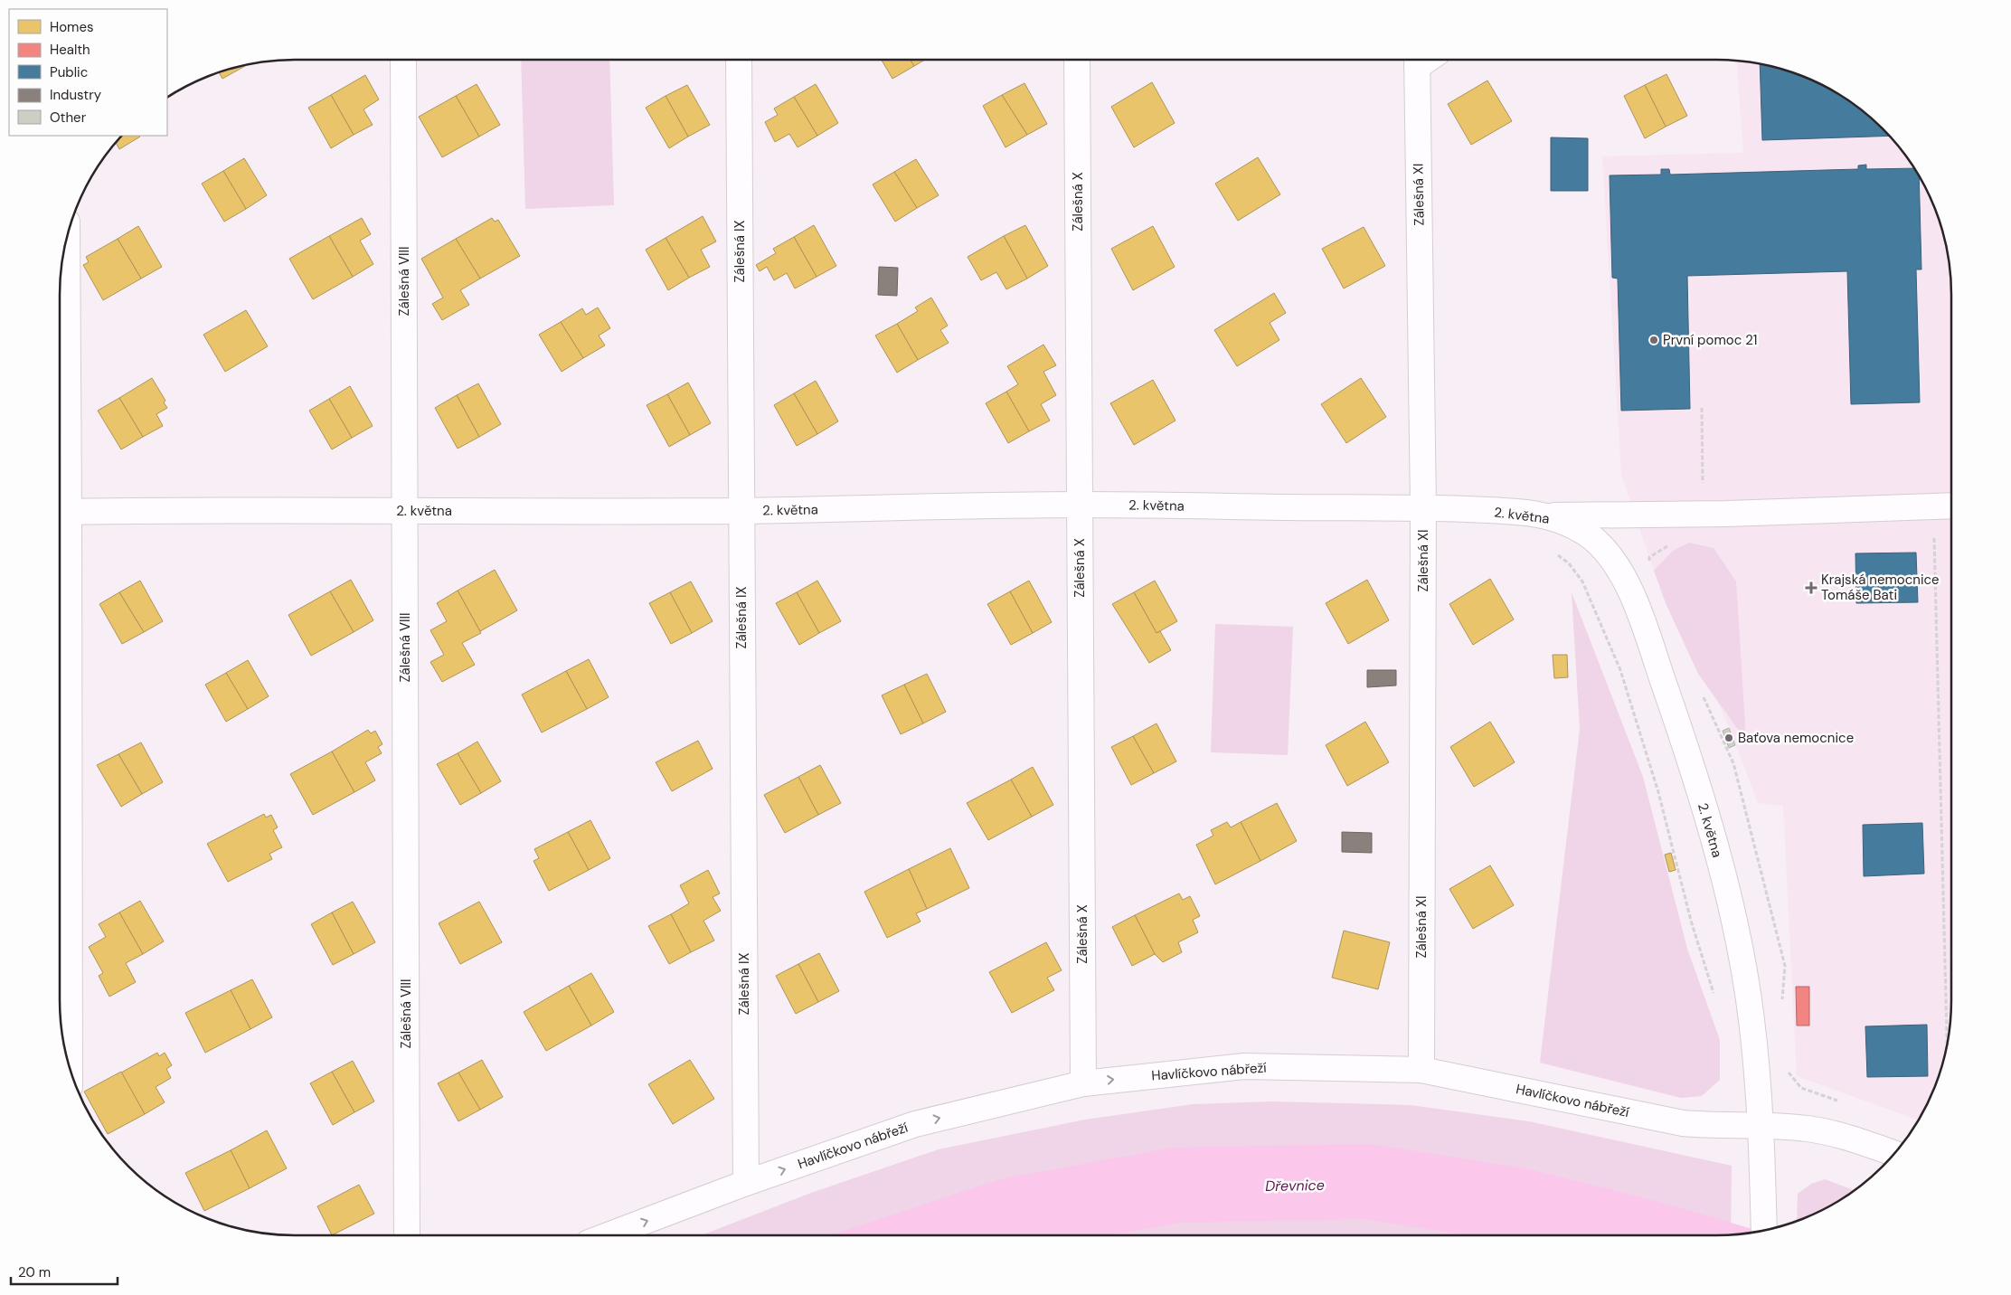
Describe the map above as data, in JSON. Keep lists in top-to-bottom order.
{
  "streets": {
    "street": [
      "Zálešná XI",
      "Zálešná X",
      "Zálešná IX",
      "Zálešná VIII",
      "2. května",
      "Havlíčkovo nábřeží"
    ]
  },
  "crossings": [
    ["Zálešná XI", "2. května"],
    ["Zálešná XI", "Havlíčkovo nábřeží"],
    ["Zálešná X", "2. května"],
    ["Zálešná X", "Havlíčkovo nábřeží"],
    ["Zálešná IX", "2. května"],
    ["Zálešná IX", "Havlíčkovo nábřeží"],
    ["Zálešná VIII", "2. května"],
    ["2. května", "Havlíčkovo nábřeží"]
  ],
  "one_way": ["Havlíčkovo nábřeží"],
  "water": ["Dřevnice"],
  "places": {
    "other": ["První pomoc 21", "Baťova nemocnice"],
    "health": ["Krajská nemocnice Tomáše Bati"]
  },
  "legend": [
    "Homes",
    "Health",
    "Public",
    "Industry",
    "Other"
  ],
  "scale_bar": "20 m"
}
